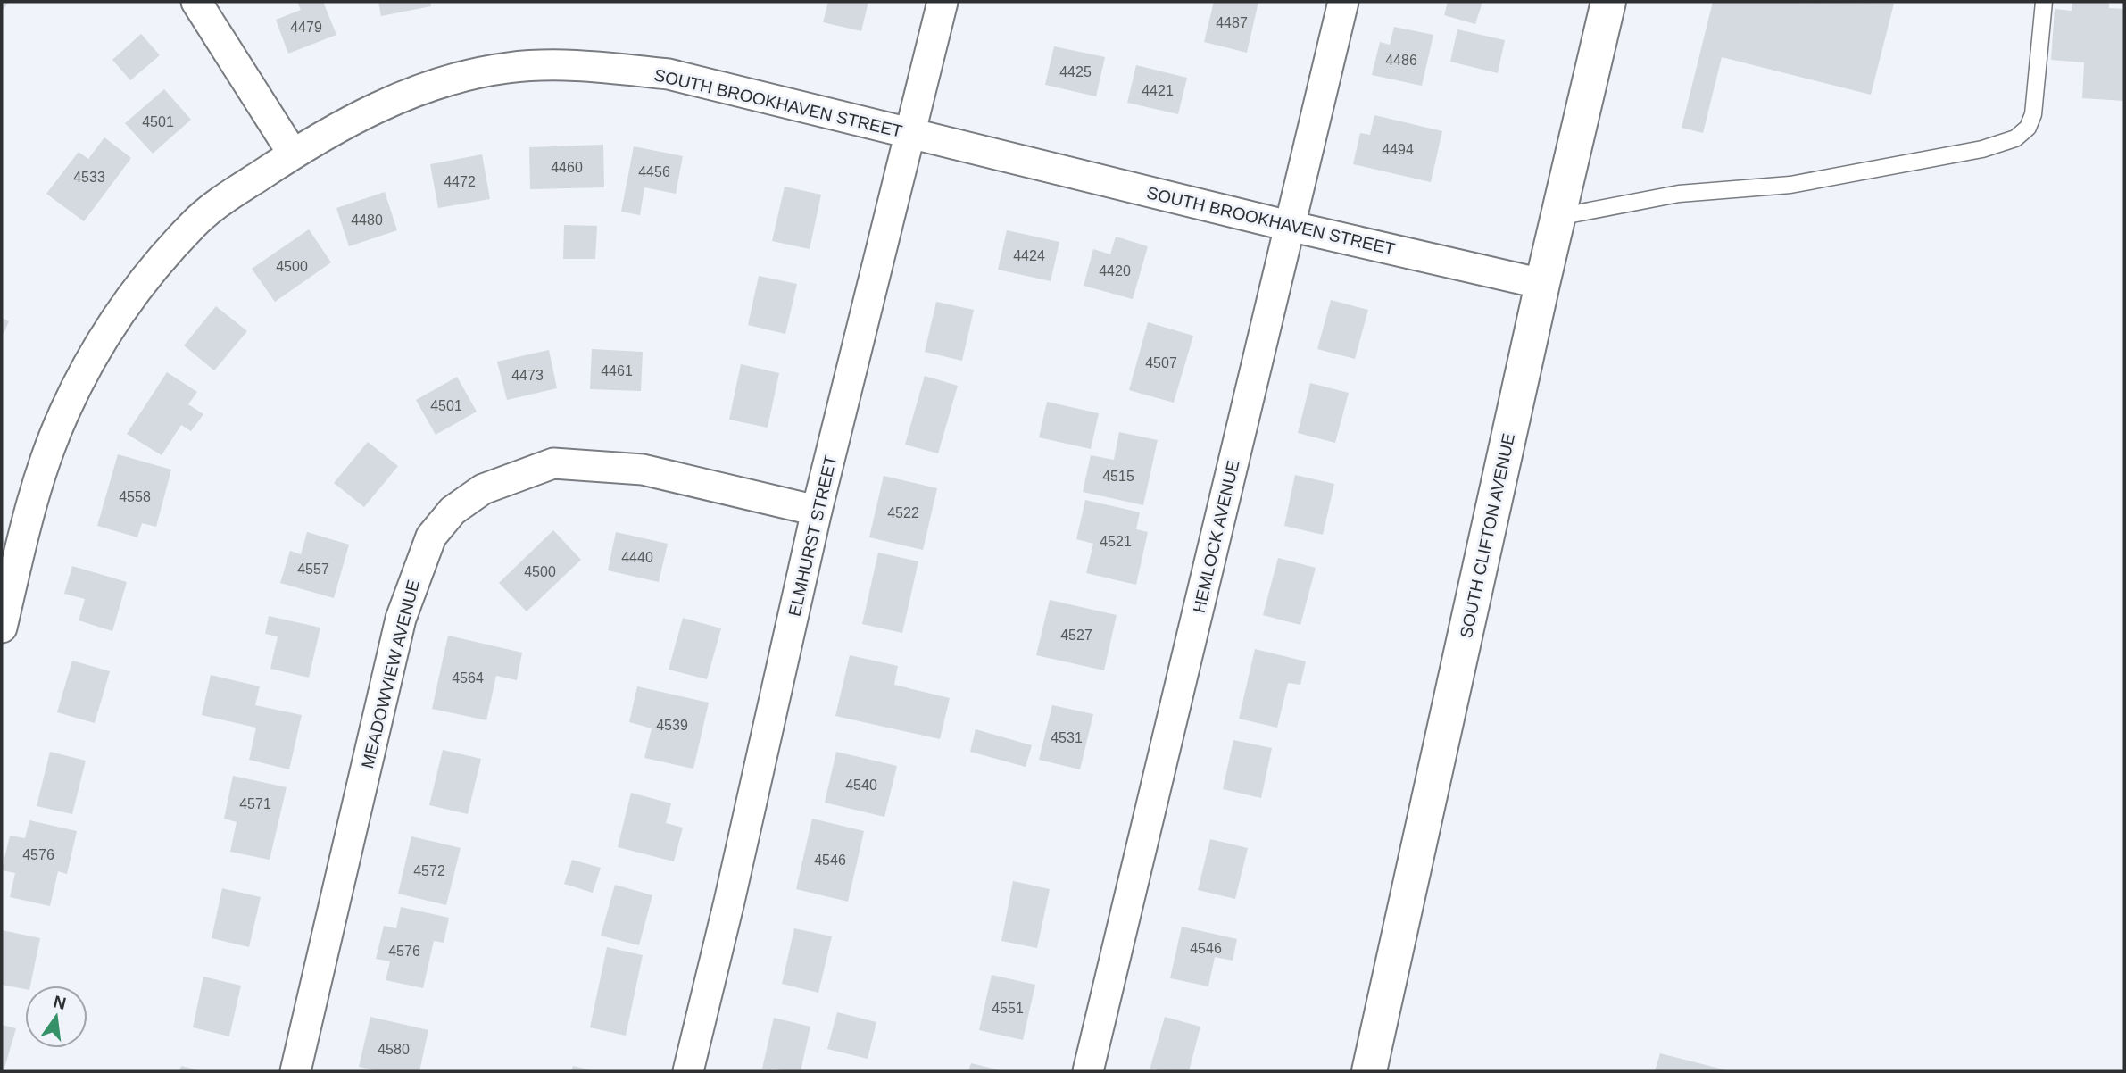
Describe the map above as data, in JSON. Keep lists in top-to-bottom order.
{
  "streets": {
    "street": [
      "SOUTH BROOKHAVEN STREET",
      "ELMHURST STREET",
      "SOUTH CLIFTON AVENUE",
      "HEMLOCK AVENUE",
      "MEADOWVIEW AVENUE"
    ]
  },
  "crossings": [
    ["SOUTH BROOKHAVEN STREET", "ELMHURST STREET"],
    ["SOUTH BROOKHAVEN STREET", "SOUTH CLIFTON AVENUE"],
    ["SOUTH BROOKHAVEN STREET", "HEMLOCK AVENUE"],
    ["ELMHURST STREET", "MEADOWVIEW AVENUE"]
  ],
  "house_numbers": [
    "4487",
    "4479",
    "4486",
    "4425",
    "4421",
    "4501",
    "4494",
    "4460",
    "4456",
    "4533",
    "4472",
    "4480",
    "4424",
    "4500",
    "4420",
    "4507",
    "4461",
    "4473",
    "4501",
    "4515",
    "4558",
    "4522",
    "4521",
    "4440",
    "4557",
    "4500",
    "4527",
    "4564",
    "4539",
    "4531",
    "4540",
    "4571",
    "4576",
    "4546",
    "4572",
    "4546",
    "4576",
    "4551",
    "4580"
  ],
  "north": "top"
}
